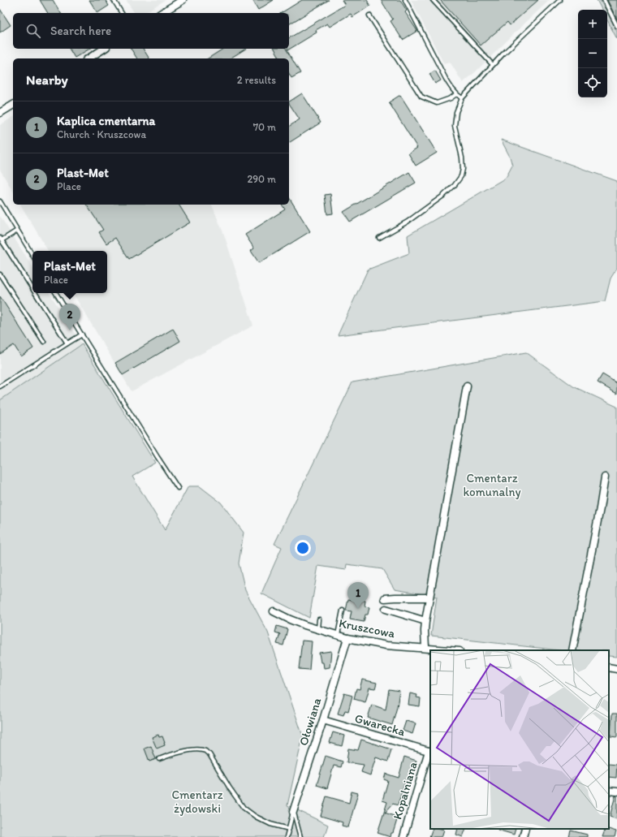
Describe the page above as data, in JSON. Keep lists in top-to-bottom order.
{
  "streets": {
    "street": [
      "Kruszcowa",
      "Ołowiana",
      "Gwarecka",
      "Kopalniana"
    ]
  },
  "crossings": [
    ["Kruszcowa", "Ołowiana"],
    ["Ołowiana", "Gwarecka"],
    ["Gwarecka", "Kopalniana"]
  ],
  "parks": ["Cmentarz komunalny", "Cmentarz żydowski"],
  "page": {
    "map_buttons": ["+", "−"],
    "search": "Search here",
    "heading": ["Nearby", "2 results"],
    "list": [
      {
        "mark": "1",
        "name": "Kaplica cmentarna",
        "note": "Church · Kruszcowa",
        "value": "70 m"
      },
      {
        "mark": "2",
        "name": "Plast-Met",
        "note": "Place",
        "value": "290 m"
      }
    ],
    "popup": ["Plast-Met", "Place"],
    "pins": ["2", "1"]
  }
}
